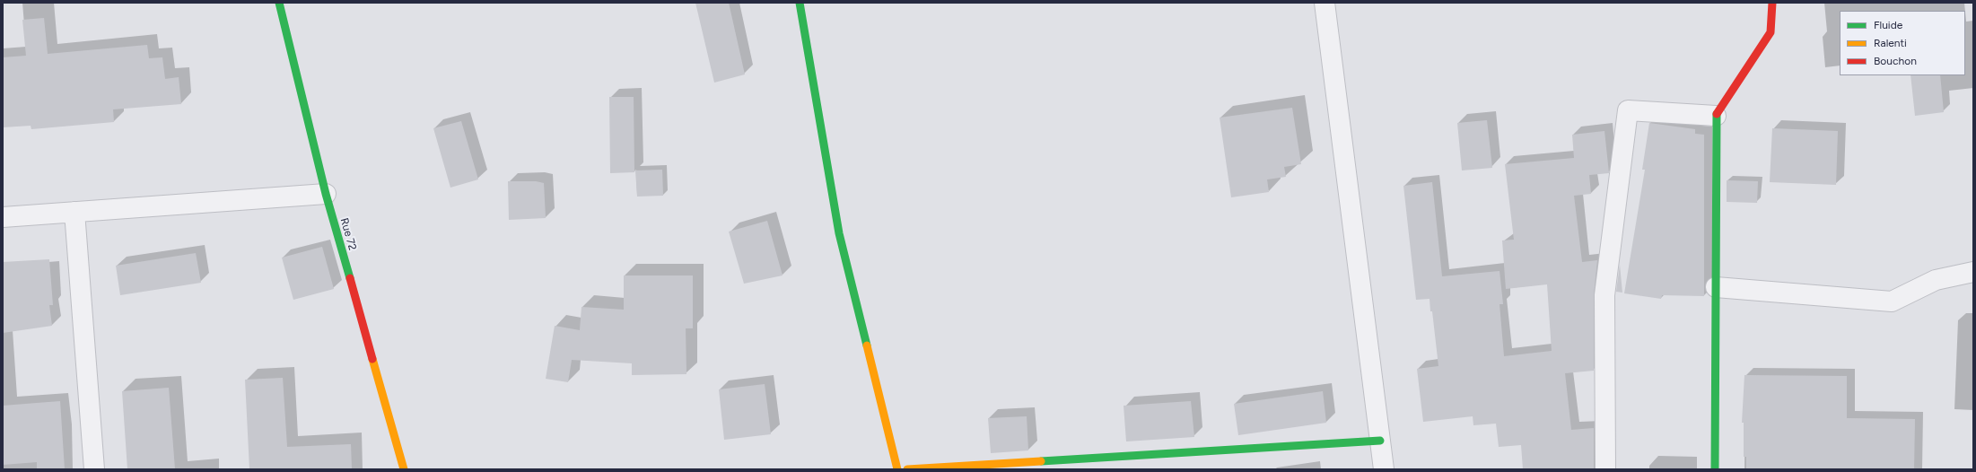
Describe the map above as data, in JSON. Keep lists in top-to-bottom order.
{
  "streets": {
    "street": ["Rue 72"]
  },
  "legend": ["Fluide", "Ralenti", "Bouchon"]
}
